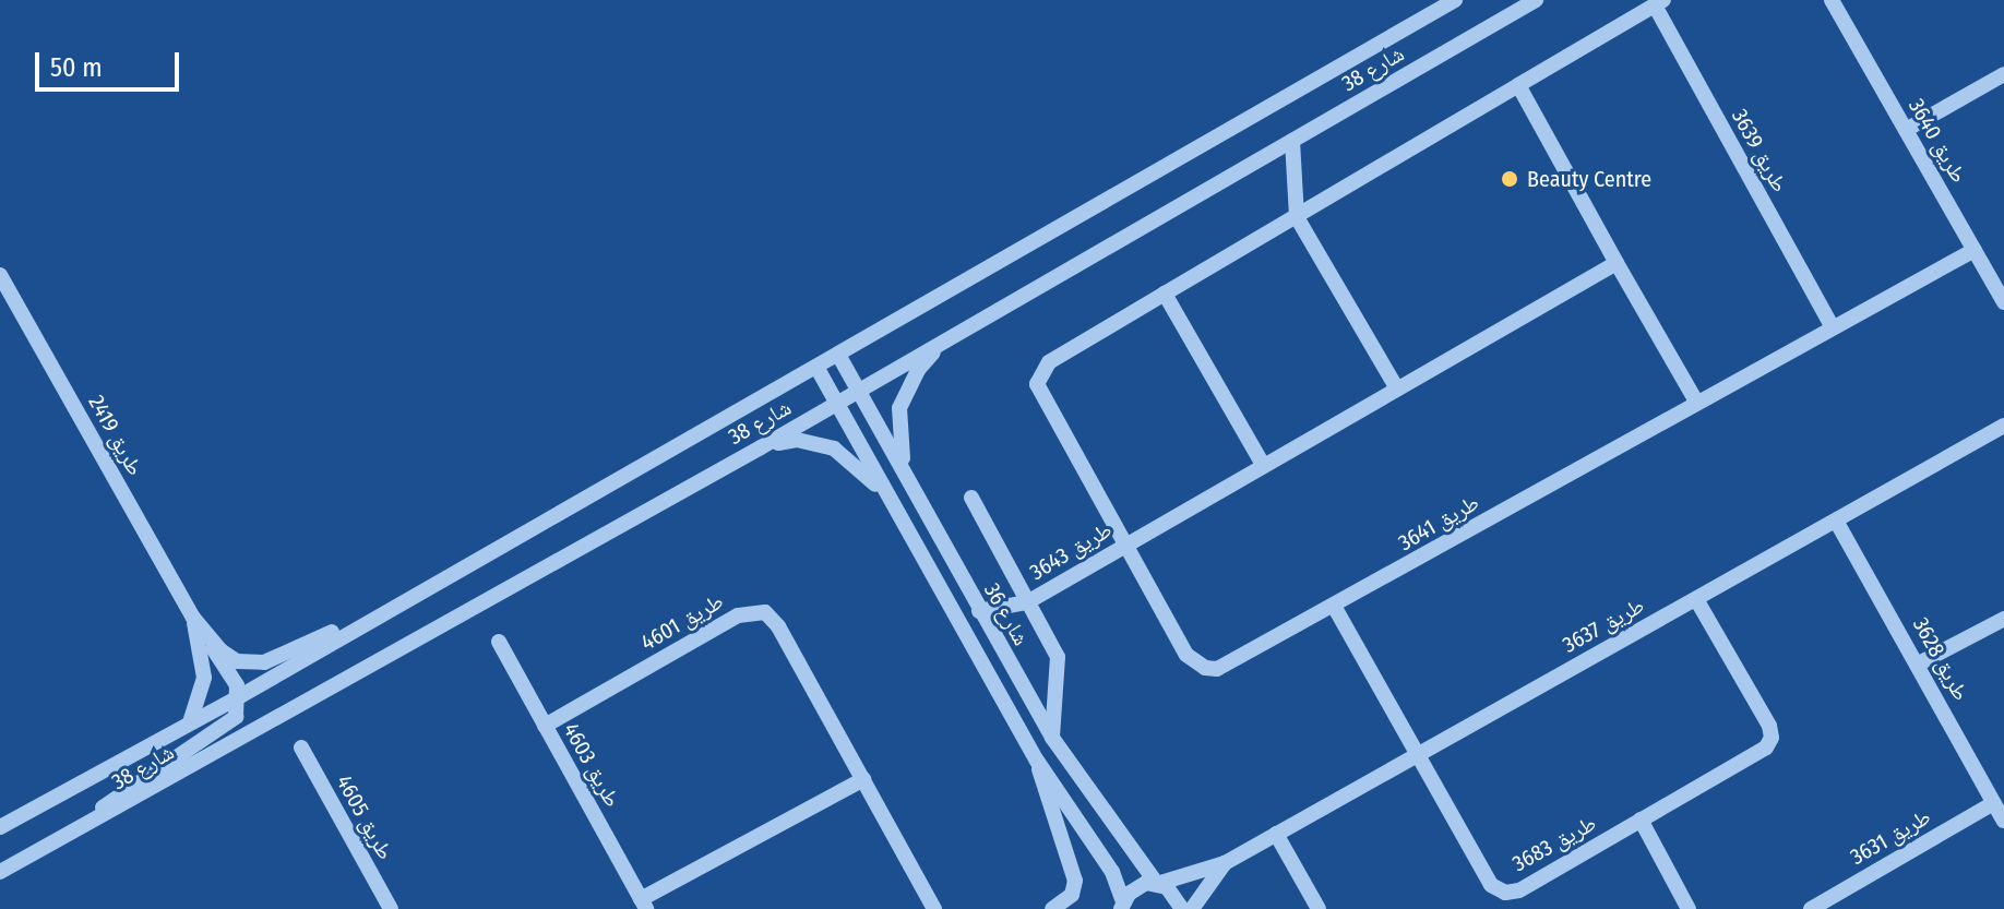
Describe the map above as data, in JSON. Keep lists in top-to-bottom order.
{
  "streets": {
    "street": [
      "شارع 38",
      "طريق 3640",
      "طريق 3639",
      "طريق 2419",
      "طريق 3641",
      "طريق 3643",
      "شارع 36",
      "طريق 4601",
      "طريق 3637",
      "طريق 3628",
      "طريق 4603",
      "طريق 4605",
      "طريق 3631",
      "طريق 3683"
    ]
  },
  "crossings": [
    ["شارع 38", "طريق 2419"],
    ["شارع 38", "شارع 36"],
    ["طريق 3640", "طريق 3641"],
    ["طريق 3639", "طريق 3641"],
    ["طريق 3641", "طريق 3643"],
    ["طريق 3641", "طريق 3683"],
    ["طريق 3643", "شارع 36"],
    ["شارع 36", "طريق 3637"],
    ["طريق 4601", "طريق 4603"],
    ["طريق 3637", "طريق 3628"],
    ["طريق 3637", "طريق 3683"],
    ["طريق 3628", "طريق 3631"]
  ],
  "places": ["Beauty Centre"],
  "scale_bar": "50 m"
}
